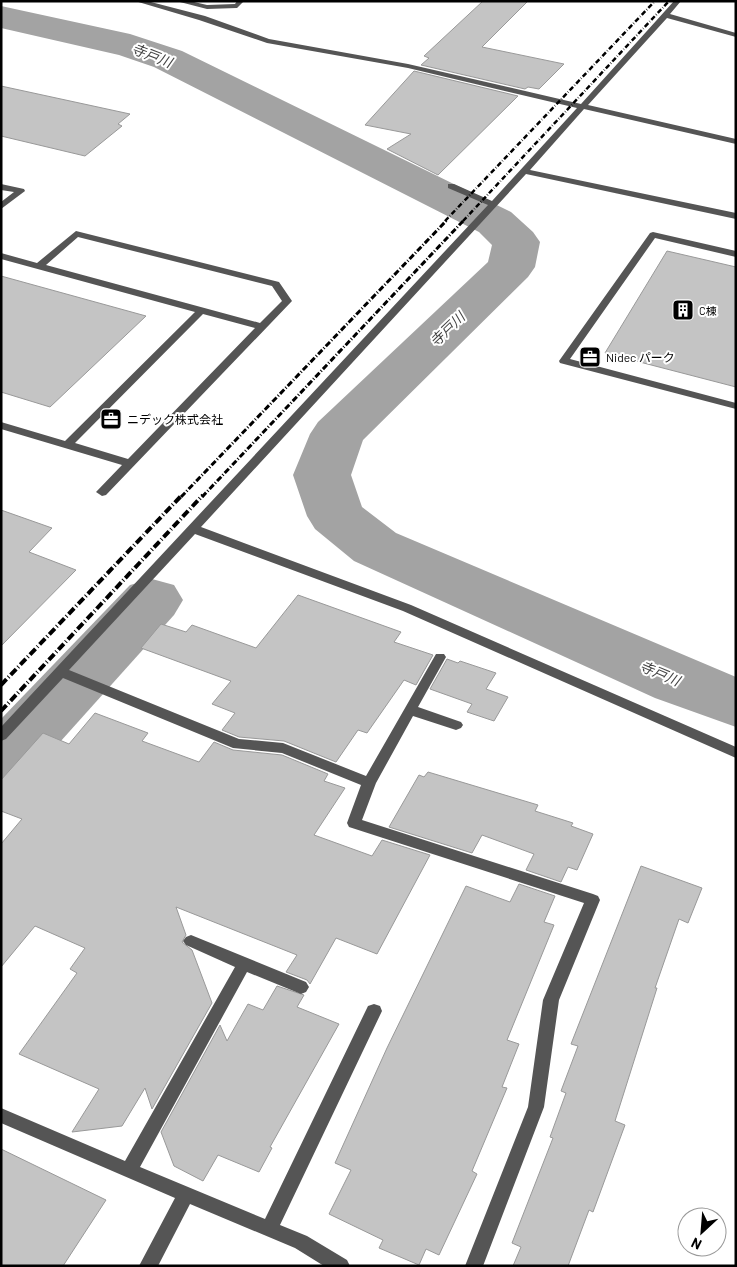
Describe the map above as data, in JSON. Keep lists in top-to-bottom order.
{
  "water": ["寺戸川"],
  "places": {
    "building": ["C棟"],
    "office": ["Nidec パーク", "ニデック株式会社"]
  },
  "north": "bottom left"
}
